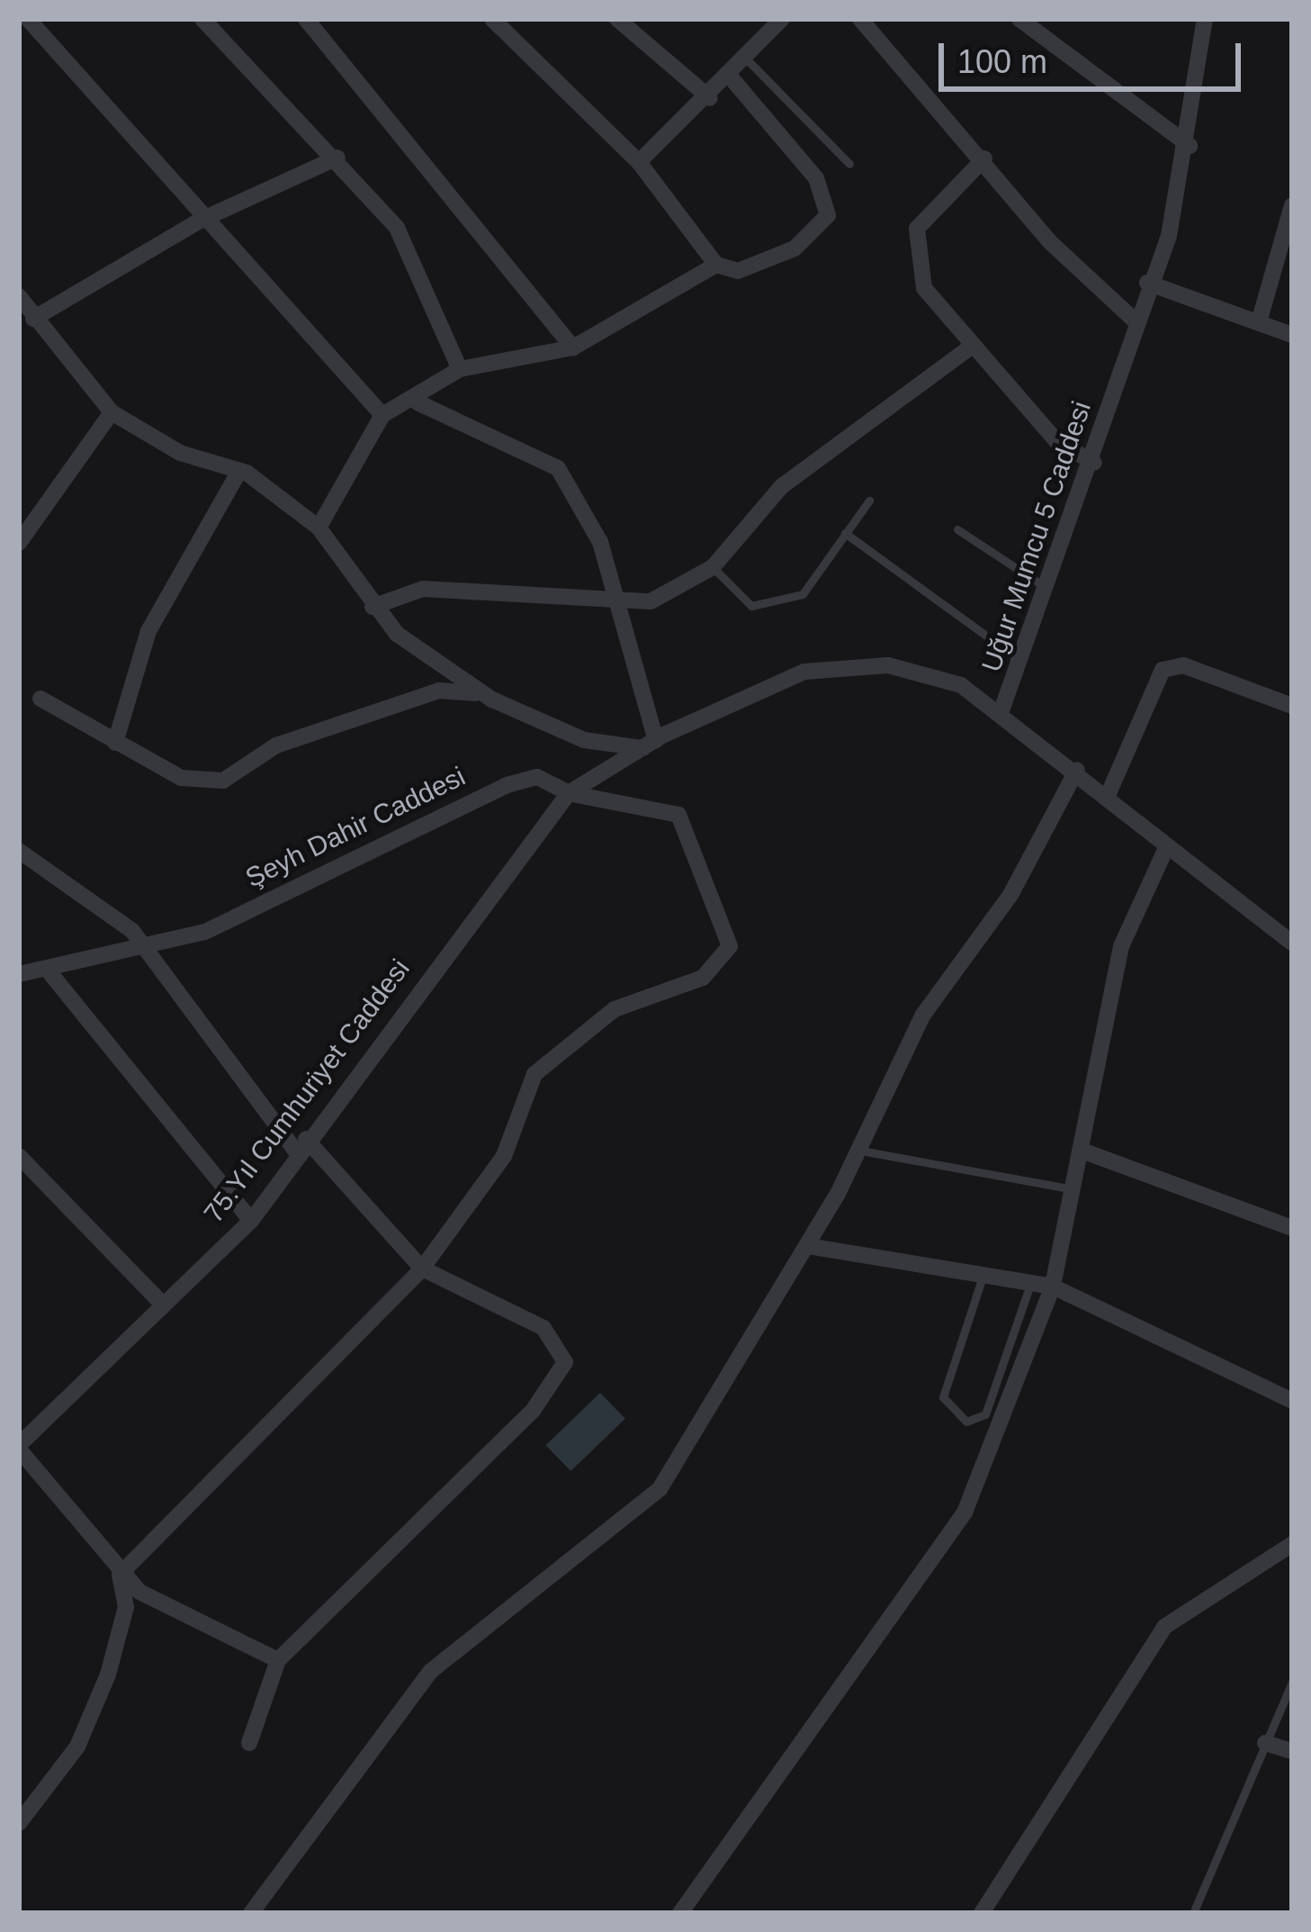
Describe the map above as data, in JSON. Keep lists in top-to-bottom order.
{
  "streets": {
    "street": ["Uğur Mumcu 5 Caddesi", "Şeyh Dahir Caddesi", "75.Yıl Cumhuriyet Caddesi"]
  },
  "crossings": [
    ["Şeyh Dahir Caddesi", "75.Yıl Cumhuriyet Caddesi"]
  ],
  "scale_bar": "100 m"
}
